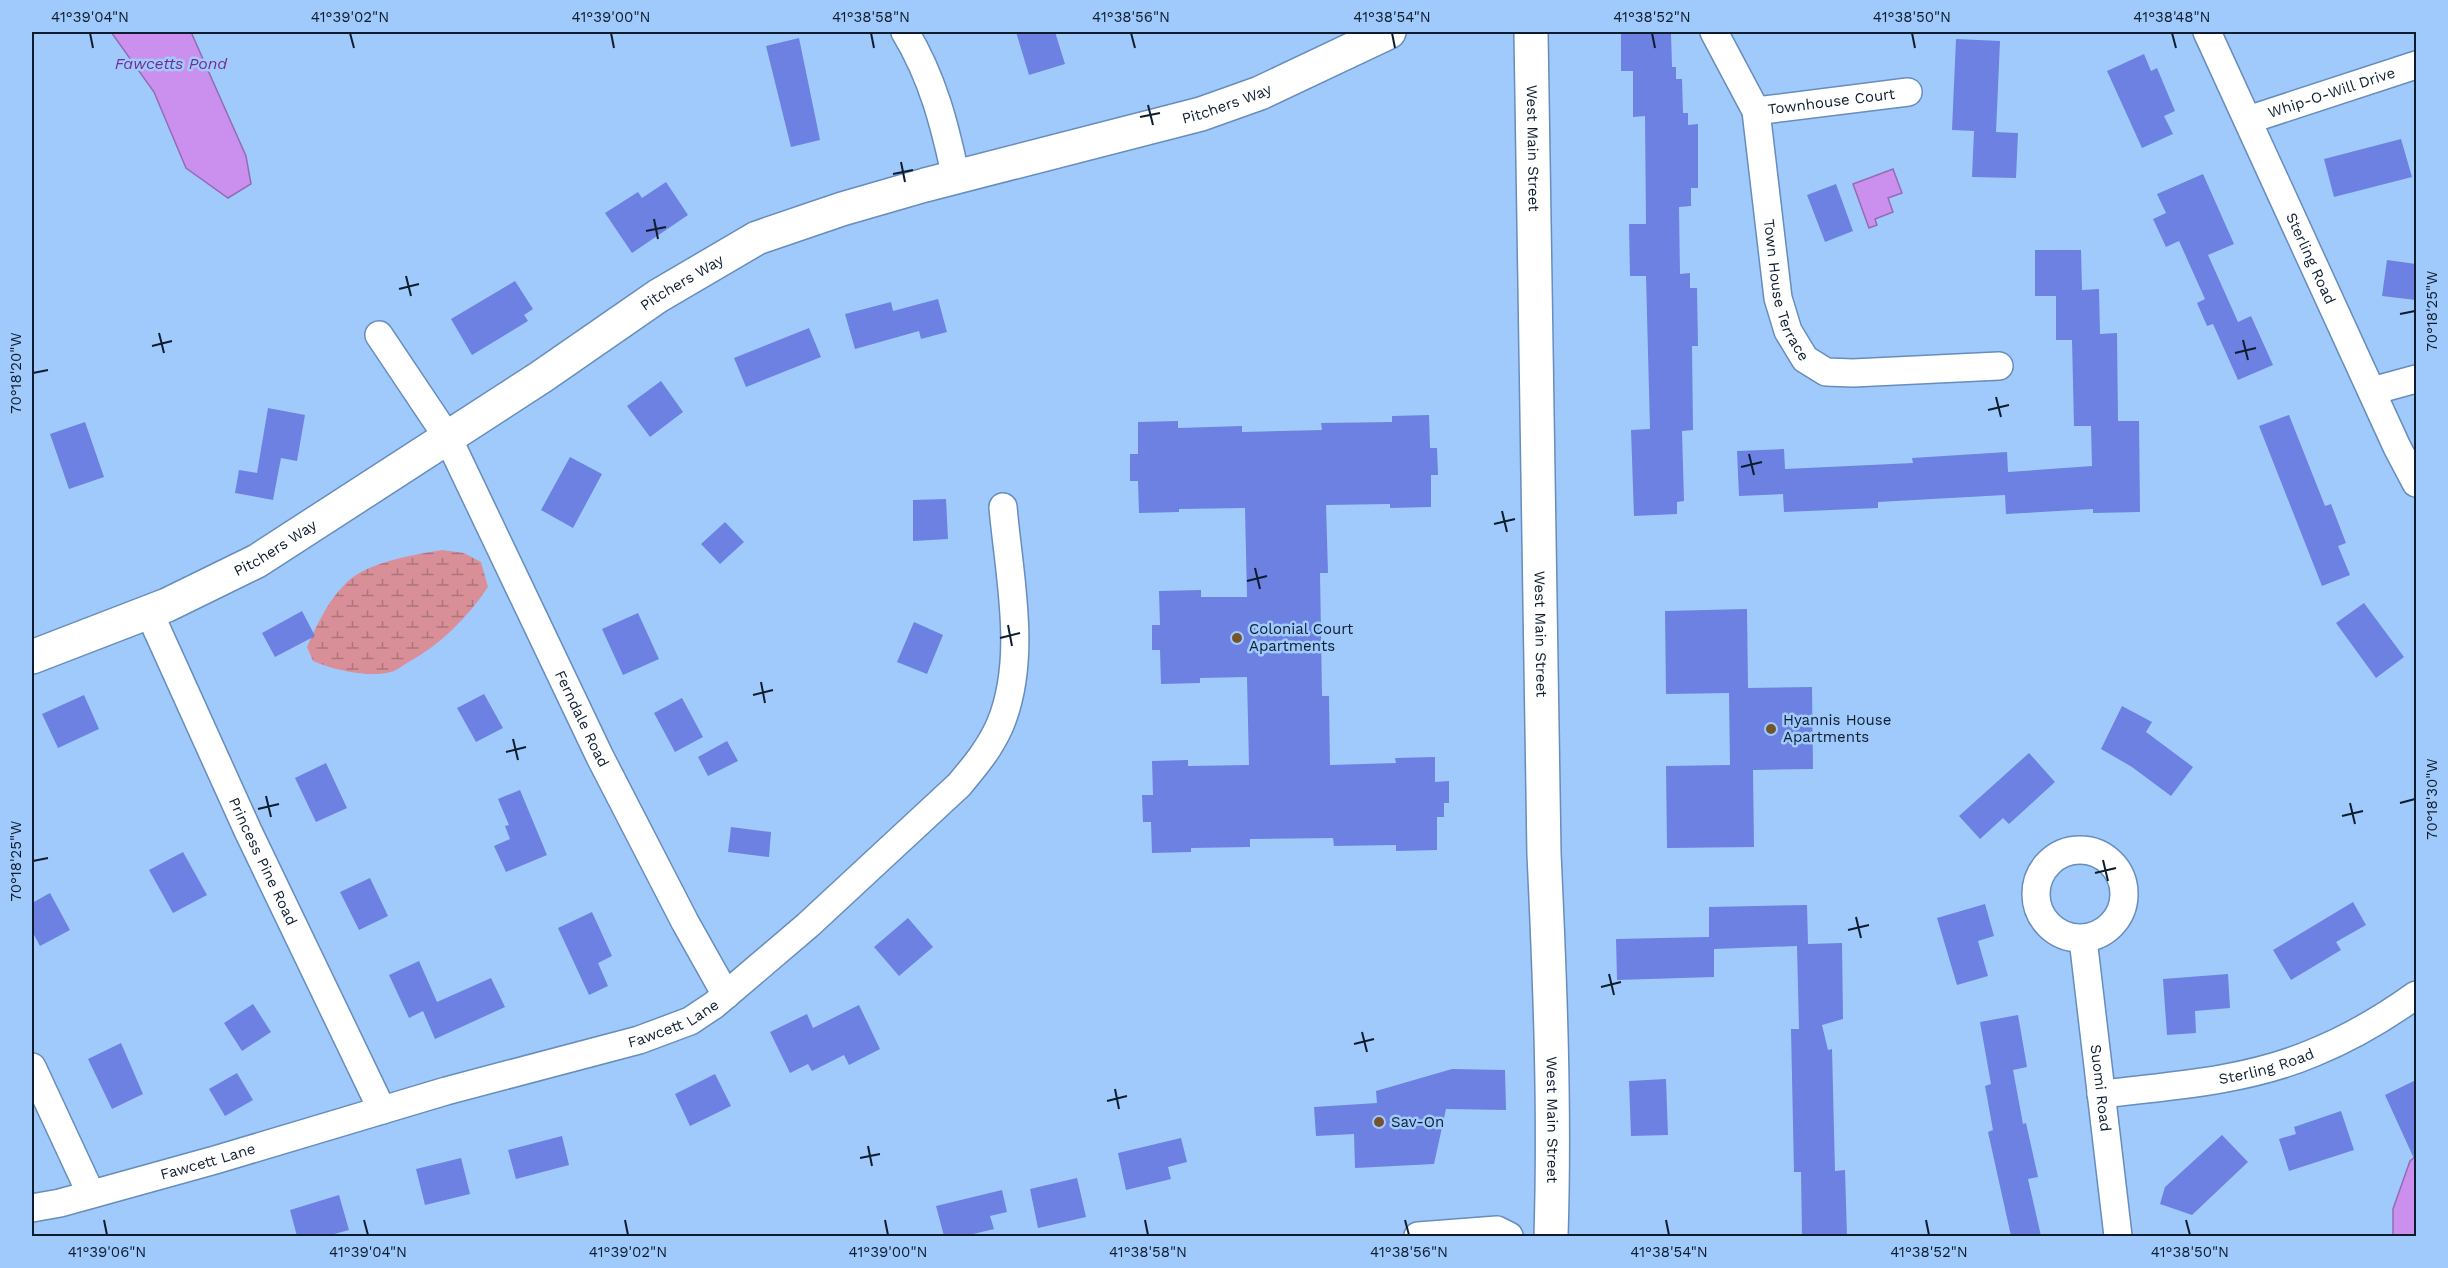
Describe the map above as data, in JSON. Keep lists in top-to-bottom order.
{
  "streets": {
    "main road": ["Pitchers Way", "West Main Street"],
    "street": [
      "Whip-O-Will Drive",
      "Townhouse Court",
      "Sterling Road",
      "Town House Terrace",
      "Ferndale Road",
      "Princess Pine Road",
      "Fawcett Lane",
      "Suomi Road"
    ]
  },
  "crossings": [
    ["Whip-O-Will Drive", "Sterling Road"],
    ["Townhouse Court", "Town House Terrace"],
    ["Pitchers Way", "Ferndale Road"],
    ["Pitchers Way", "Princess Pine Road"],
    ["Sterling Road", "Suomi Road"],
    ["Ferndale Road", "Fawcett Lane"],
    ["Princess Pine Road", "Fawcett Lane"]
  ],
  "water": ["Fawcetts Pond"],
  "places": ["Colonial Court Apartments", "Hyannis House Apartments", "Sav-On"],
  "coordinates": [
    "41°39'04\"N",
    "41°39'02\"N",
    "41°39'00\"N",
    "41°38'58\"N",
    "41°38'56\"N",
    "41°38'54\"N",
    "41°38'52\"N",
    "41°38'50\"N",
    "41°38'48\"N",
    "70°18'25\"W",
    "70°18'20\"W",
    "70°18'30\"W",
    "41°39'06\"N"
  ]
}
